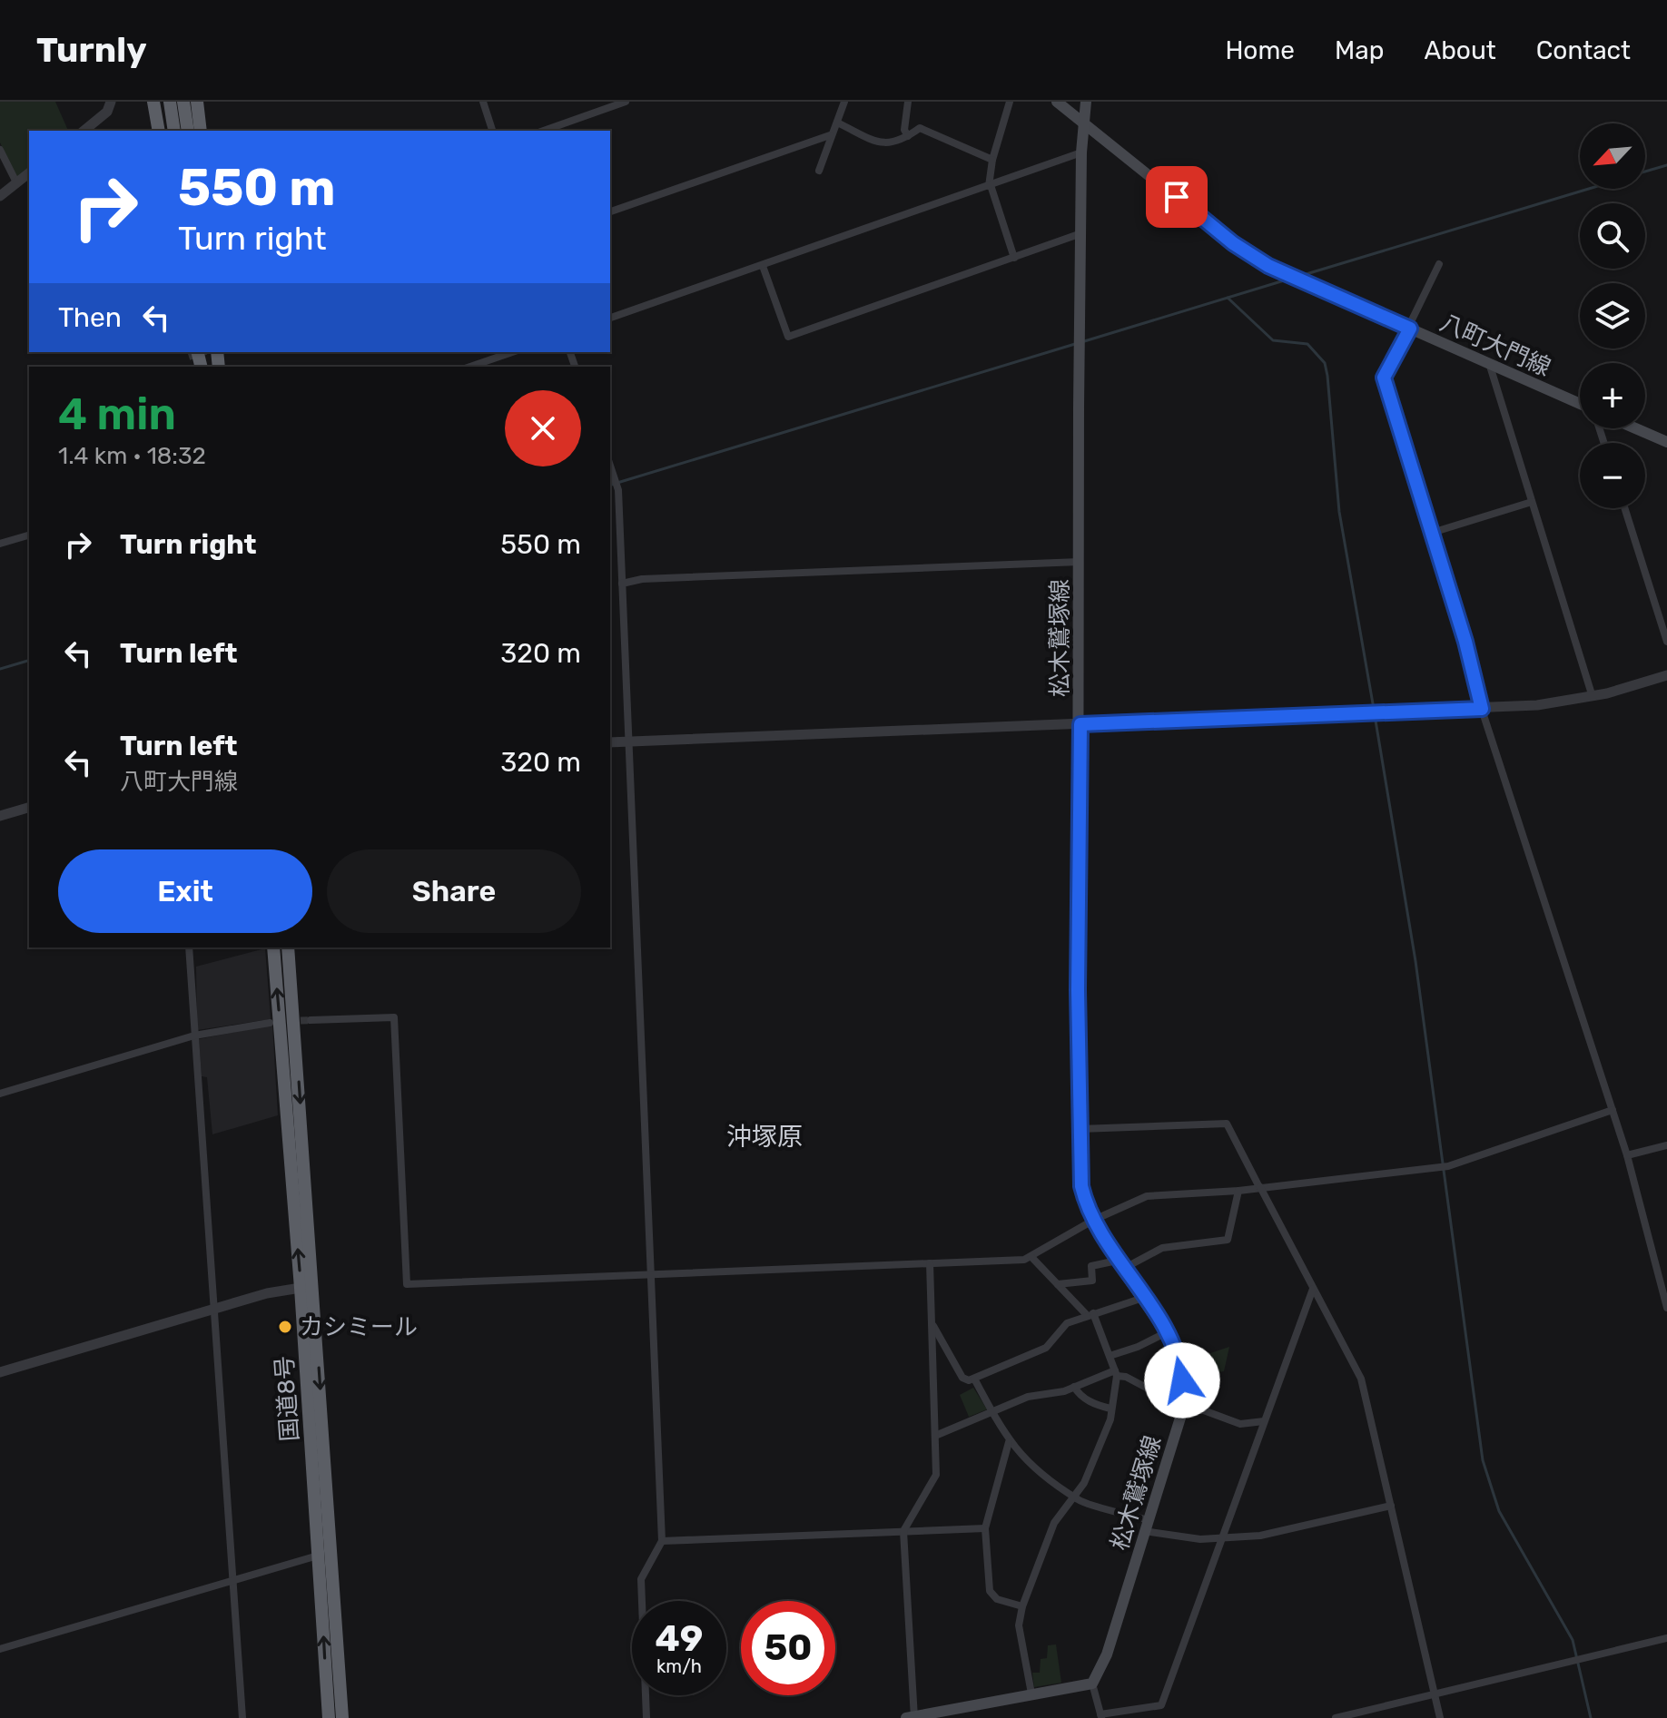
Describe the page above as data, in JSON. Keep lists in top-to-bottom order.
{
  "streets": {
    "highway": ["国道8号"],
    "main road": ["八町大門線", "松木鷲塚線"]
  },
  "crossings": [
    ["八町大門線", "松木鷲塚線"]
  ],
  "districts": ["沖塚原"],
  "places": ["カシミール"],
  "north": "bottom left",
  "page": {
    "header": "Turnly",
    "nav": [
      "Home",
      "Map",
      "About",
      "Contact"
    ],
    "map_buttons": ["+", "−"],
    "turn": ["550 m", "Turn right"],
    "then": "Then",
    "heading": ["4 min", "1.4 km · 18:32"],
    "list": [
      {
        "name": "Turn right",
        "value": "550 m"
      },
      {
        "name": "Turn left",
        "value": "320 m"
      },
      {
        "name": "Turn left",
        "note": "八町大門線",
        "value": "320 m"
      }
    ],
    "buttons": ["Exit", "Share"],
    "speed": "49 km/h",
    "limit": "50"
  }
}
